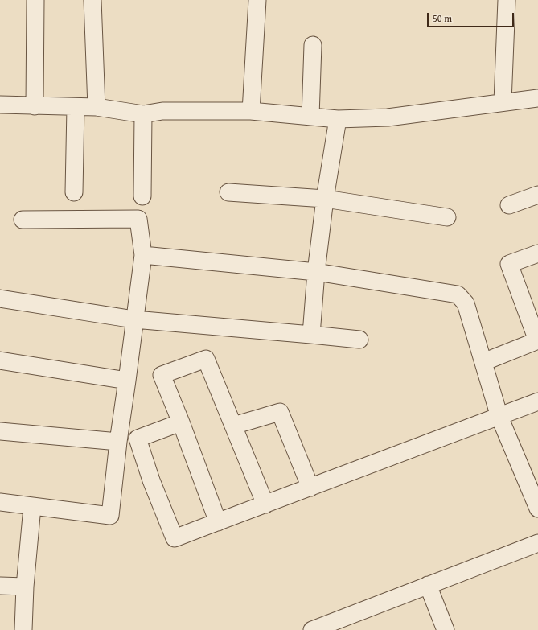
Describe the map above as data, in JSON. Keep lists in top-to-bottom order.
{
  "scale_bar": "50 m"
}
